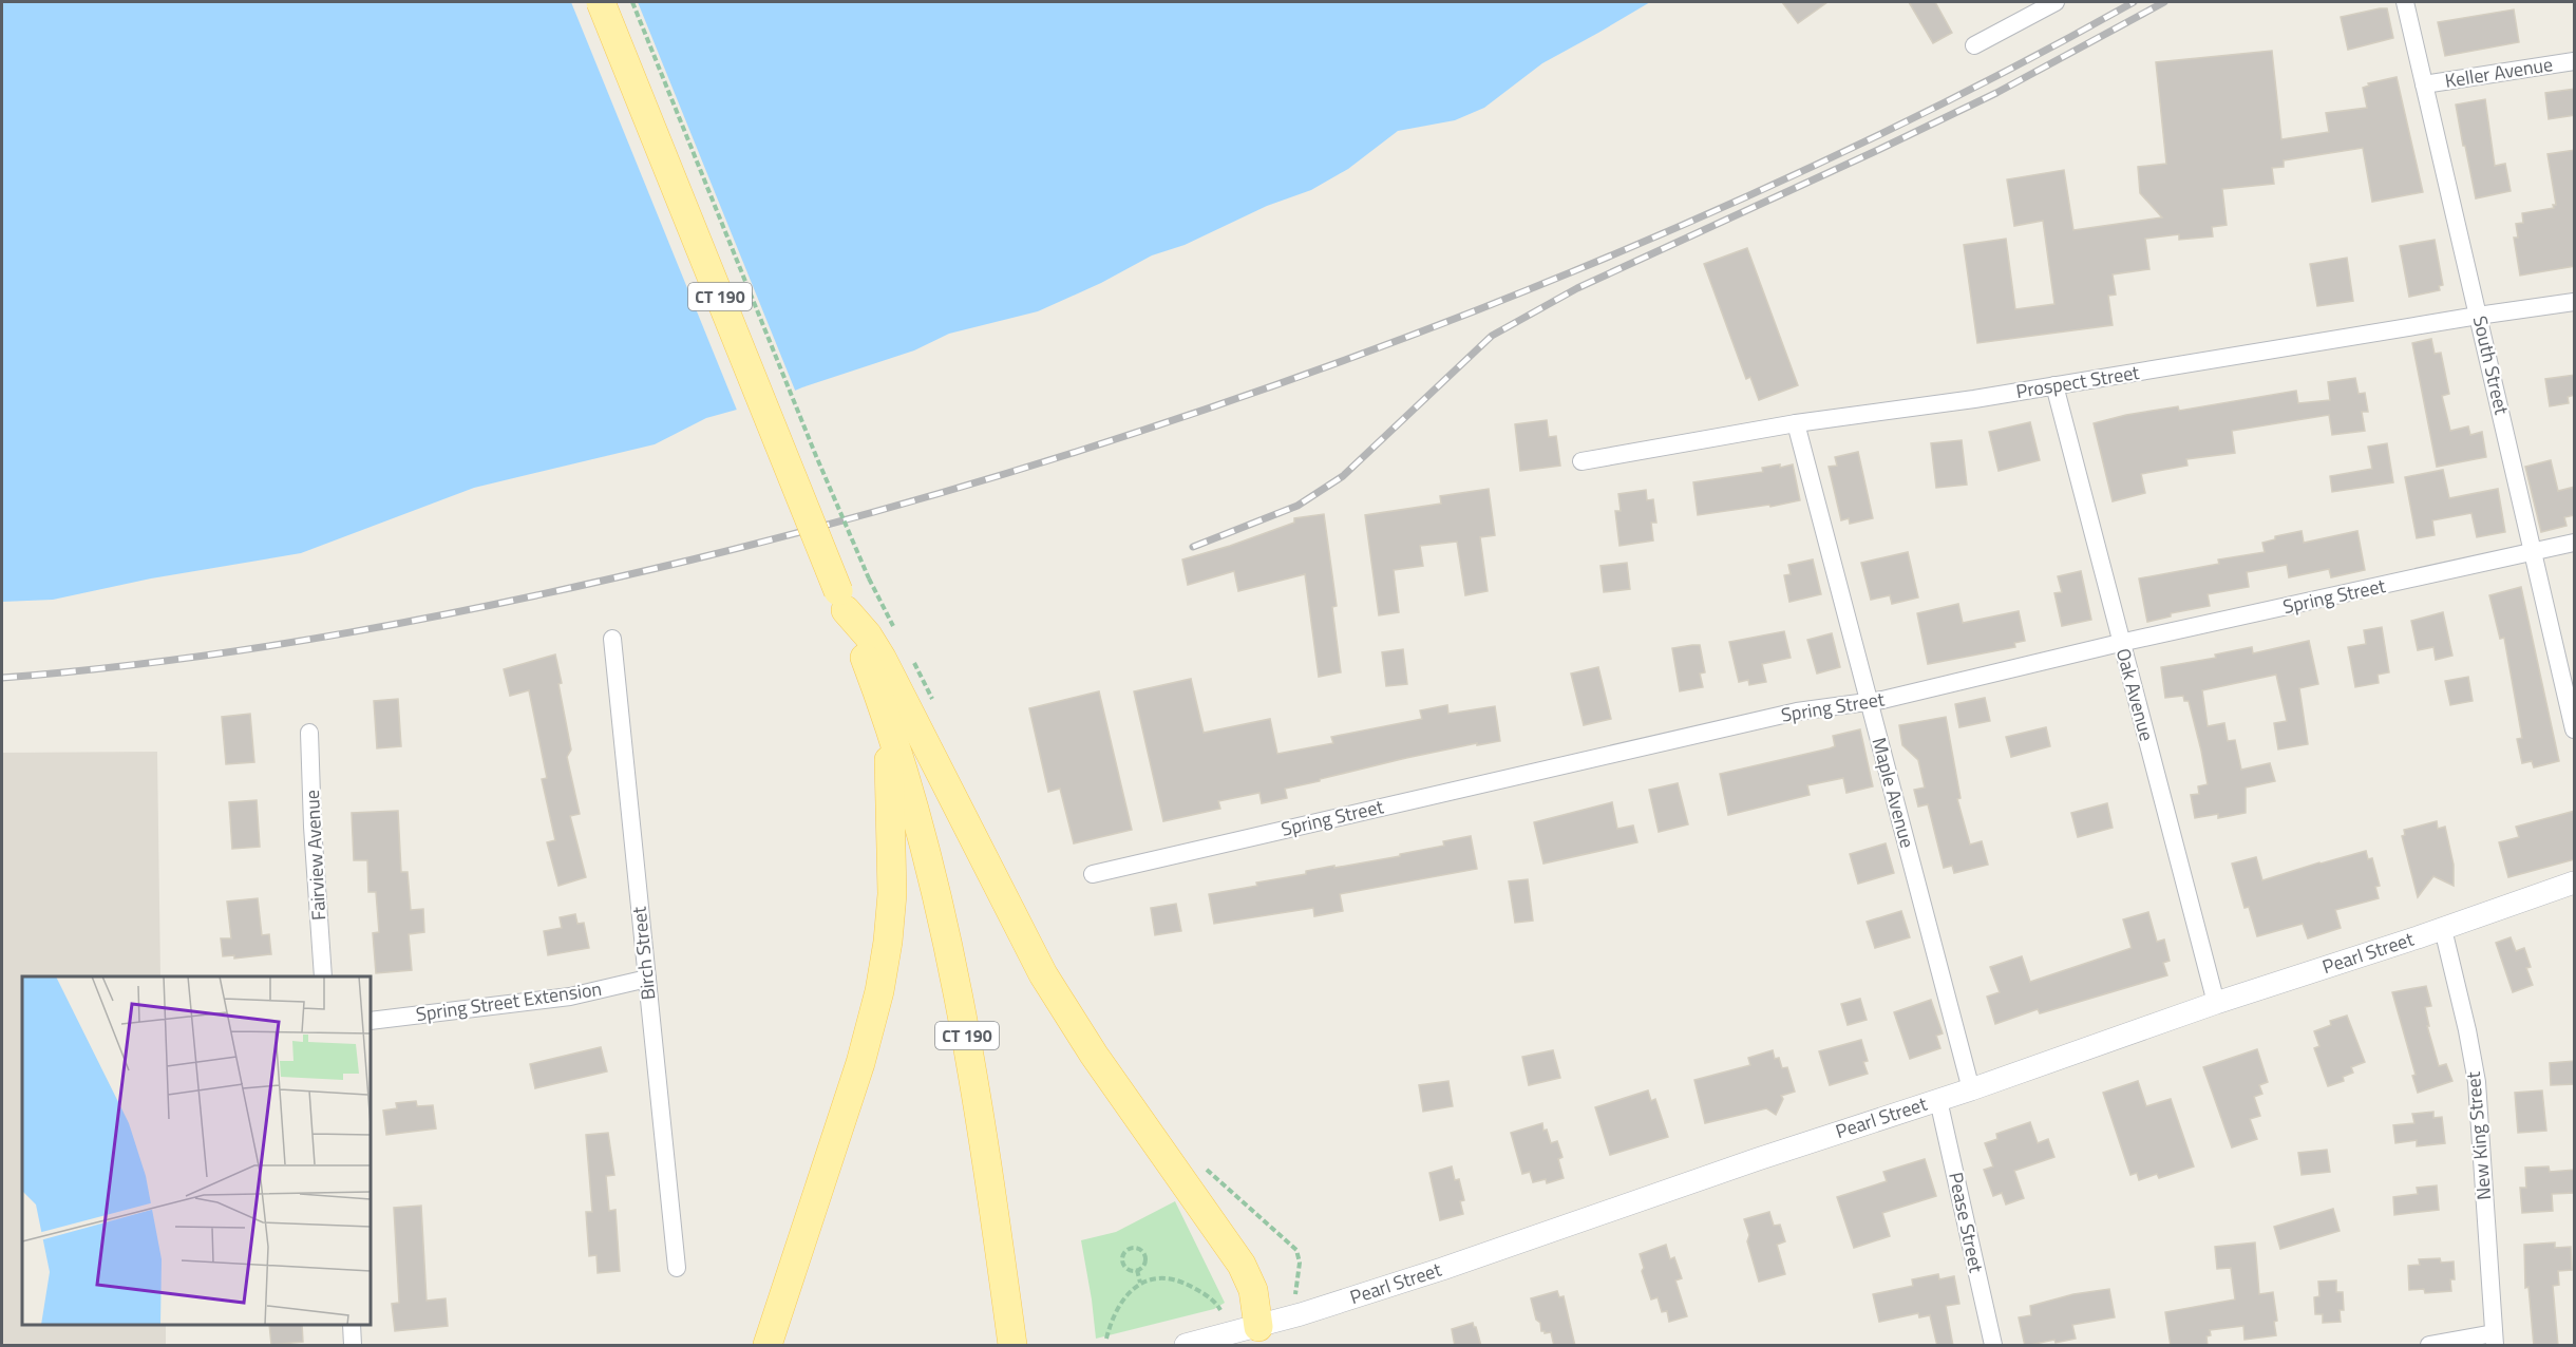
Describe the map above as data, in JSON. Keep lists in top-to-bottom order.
{
  "streets": {
    "main road": ["CT 190"],
    "street": [
      "Keller Avenue",
      "South Street",
      "Prospect Street",
      "Spring Street",
      "Oak Avenue",
      "Maple Avenue",
      "Fairview Avenue",
      "Birch Street",
      "Pearl Street",
      "Spring Street Extension",
      "New King Street",
      "Pease Street"
    ]
  },
  "crossings": [
    ["Keller Avenue", "South Street"],
    ["South Street", "Prospect Street"],
    ["South Street", "Spring Street"],
    ["Prospect Street", "Oak Avenue"],
    ["Prospect Street", "Maple Avenue"],
    ["Spring Street", "Oak Avenue"],
    ["Spring Street", "Maple Avenue"],
    ["Oak Avenue", "Pearl Street"],
    ["Maple Avenue", "Pearl Street"],
    ["Birch Street", "Spring Street Extension"],
    ["Pearl Street", "New King Street"],
    ["Pearl Street", "Pease Street"]
  ]
}
